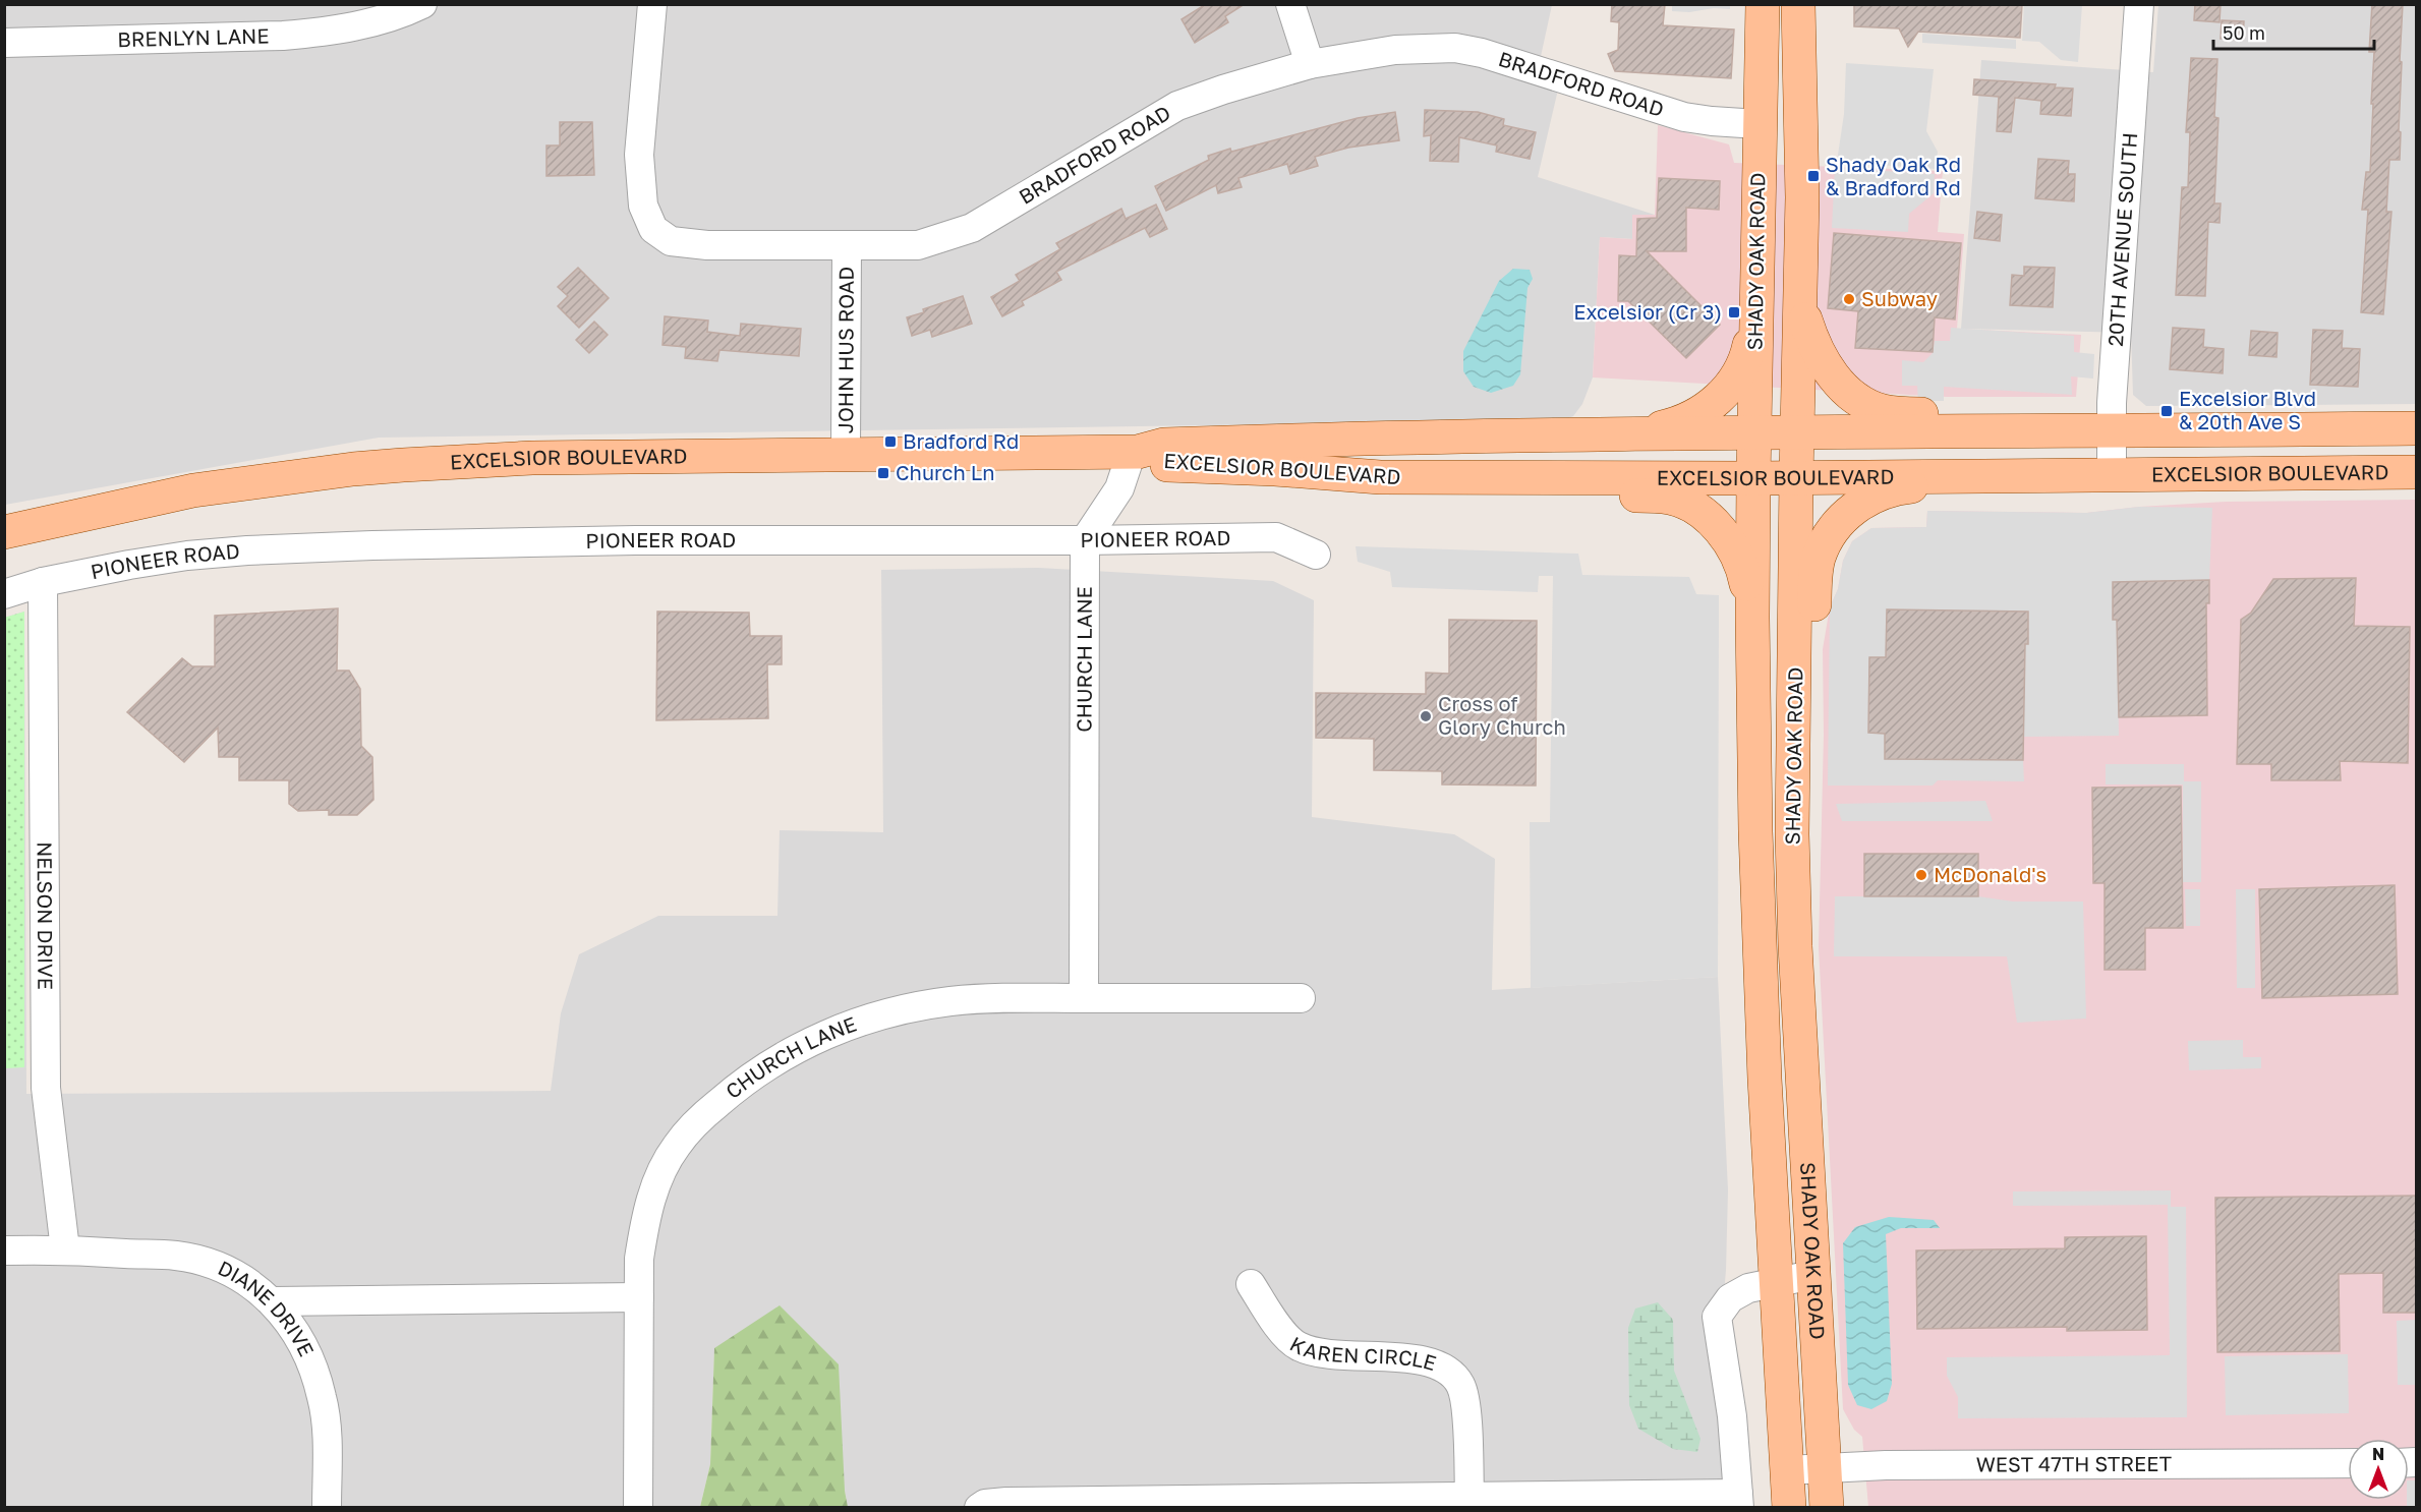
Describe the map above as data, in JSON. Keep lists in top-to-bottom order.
{
  "streets": {
    "main road": ["SHADY OAK ROAD", "EXCELSIOR BOULEVARD"],
    "street": [
      "BRENLYN LANE",
      "BRADFORD ROAD",
      "20TH AVENUE SOUTH",
      "JOHN HUS ROAD",
      "PIONEER ROAD",
      "CHURCH LANE",
      "NELSON DRIVE",
      "DIANE DRIVE",
      "KAREN CIRCLE",
      "WEST 47TH STREET"
    ]
  },
  "crossings": [
    ["BRADFORD ROAD", "SHADY OAK ROAD"],
    ["BRADFORD ROAD", "JOHN HUS ROAD"],
    ["20TH AVENUE SOUTH", "EXCELSIOR BOULEVARD"],
    ["SHADY OAK ROAD", "EXCELSIOR BOULEVARD"],
    ["SHADY OAK ROAD", "WEST 47TH STREET"],
    ["JOHN HUS ROAD", "EXCELSIOR BOULEVARD"],
    ["PIONEER ROAD", "CHURCH LANE"],
    ["PIONEER ROAD", "NELSON DRIVE"],
    ["NELSON DRIVE", "DIANE DRIVE"]
  ],
  "places": {
    "transit": [
      "Shady Oak Rd & Bradford Rd",
      "Excelsior (Cr 3)",
      "Excelsior Blvd & 20th Ave S",
      "Bradford Rd",
      "Church Ln"
    ],
    "other": ["Subway", "Cross of Glory Church", "McDonald's"]
  },
  "scale_bar": "50 m",
  "north": "top"
}
